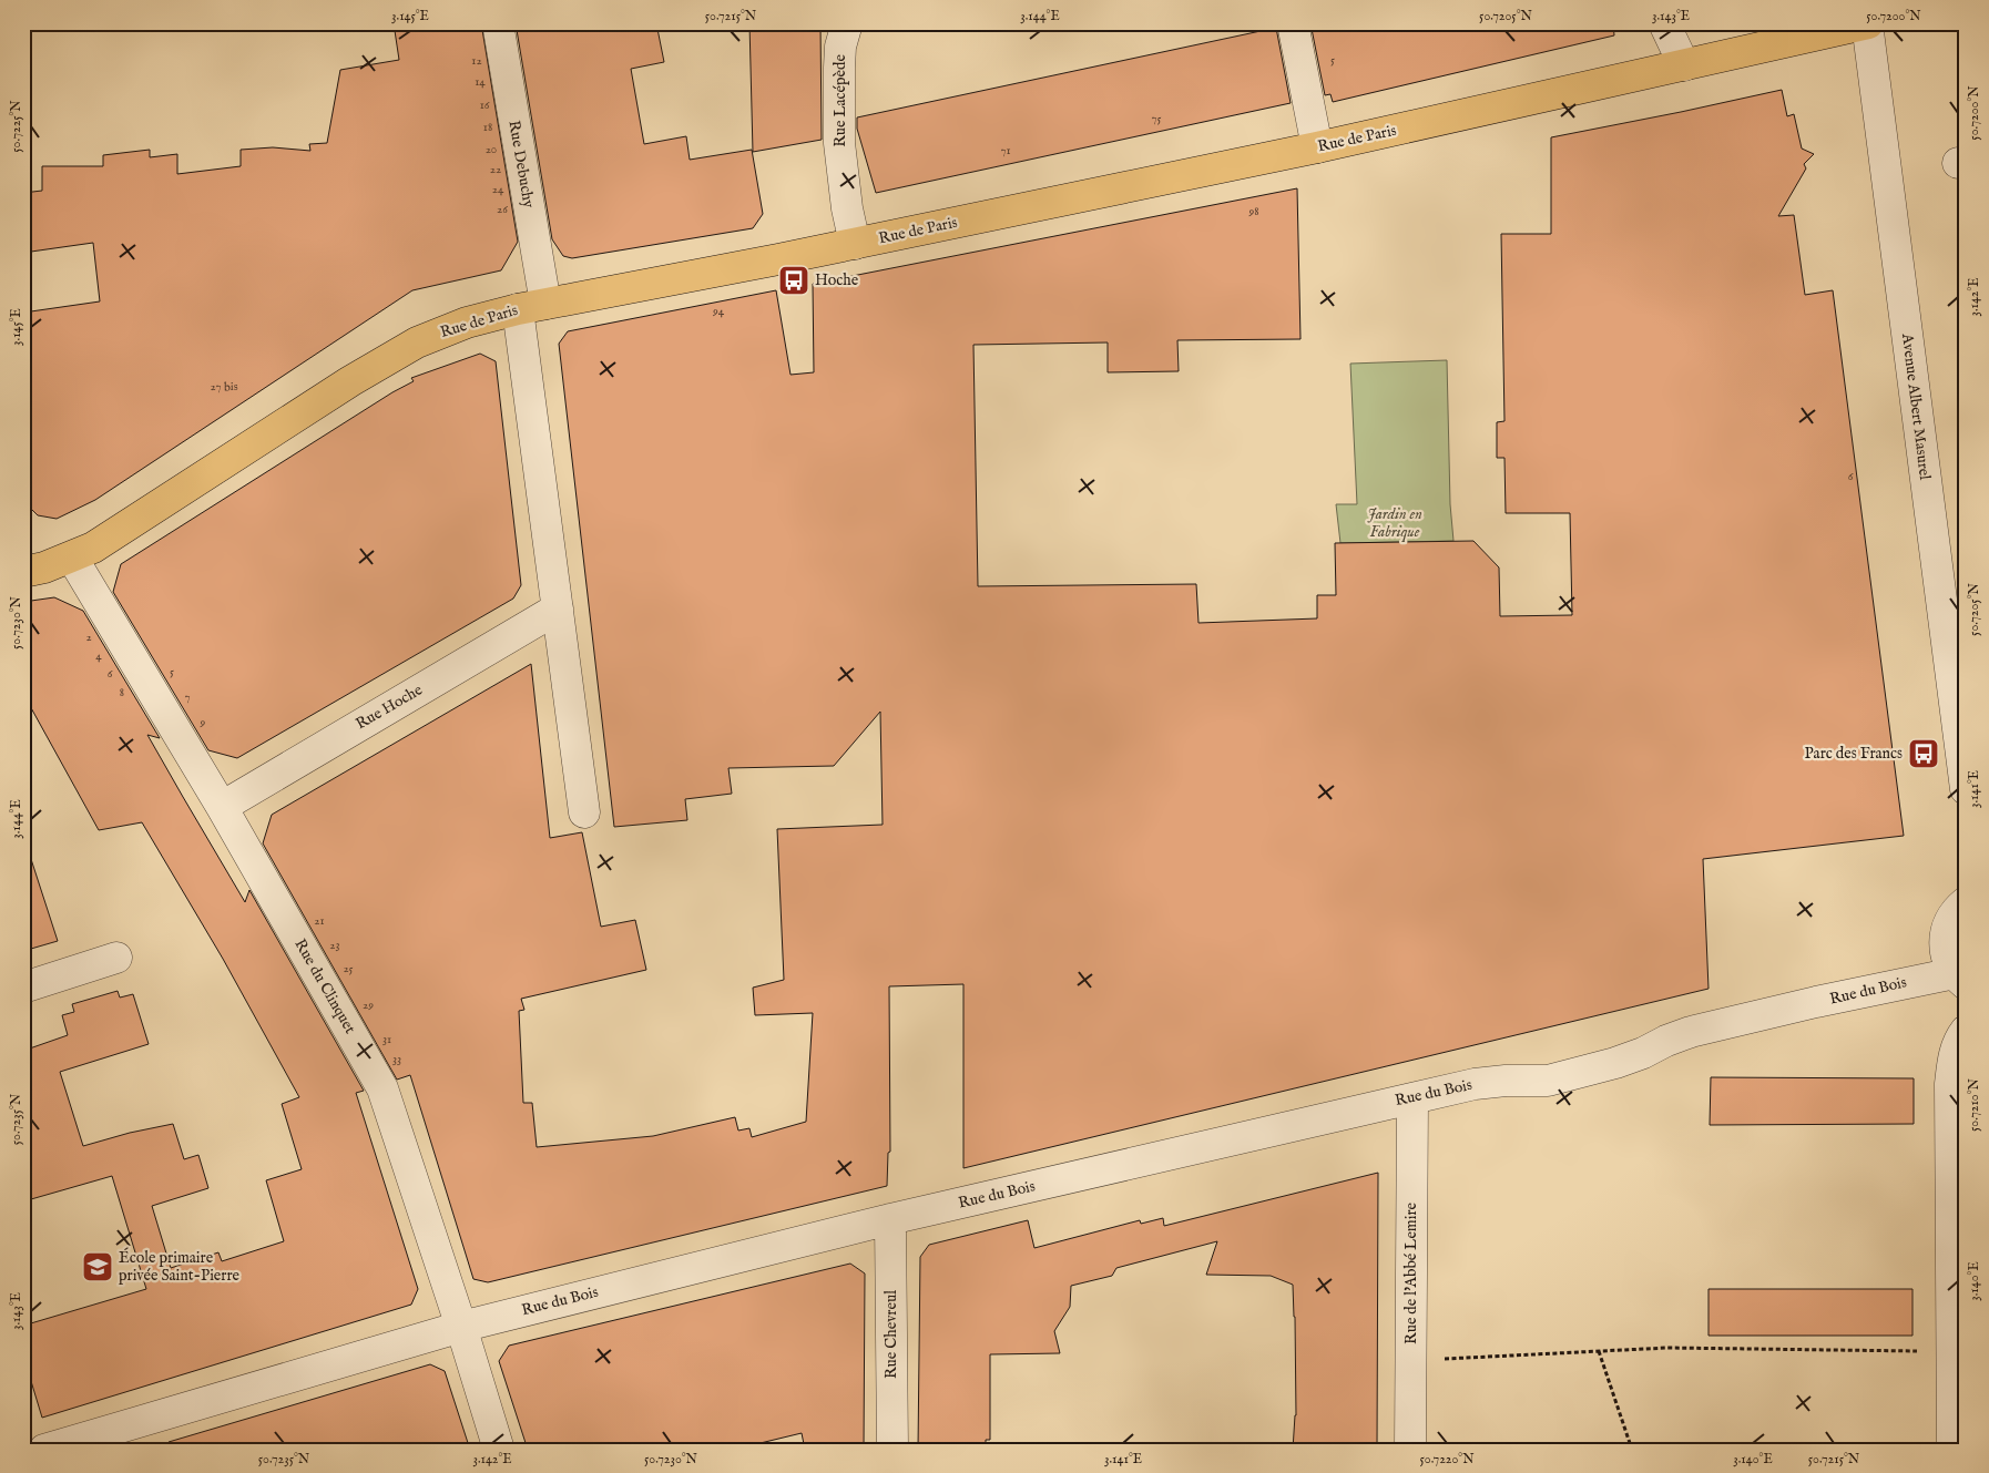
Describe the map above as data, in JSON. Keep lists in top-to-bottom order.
{
  "streets": {
    "main road": ["Rue de Paris"],
    "street": [
      "Rue Lacépède",
      "Rue Debuchy",
      "Avenue Albert Masurel",
      "Rue Hoche",
      "Rue du Clinquet",
      "Rue du Bois",
      "Rue de l'Abbé Lemire",
      "Rue Chevreul"
    ]
  },
  "crossings": [
    ["Rue Lacépède", "Rue de Paris"],
    ["Rue de Paris", "Rue Debuchy"],
    ["Rue de Paris", "Avenue Albert Masurel"],
    ["Rue de Paris", "Rue du Clinquet"],
    ["Rue Hoche", "Rue du Clinquet"],
    ["Rue du Clinquet", "Rue du Bois"],
    ["Rue du Bois", "Rue de l'Abbé Lemire"],
    ["Rue du Bois", "Rue Chevreul"]
  ],
  "parks": ["Jardin en Fabrique"],
  "places": {
    "bus stop": ["Hoche", "Parc des Francs"],
    "school or university": ["École primaire privée Saint-Pierre"]
  },
  "house_numbers": [
    "5",
    "12",
    "14",
    "16",
    "75",
    "18",
    "20",
    "71",
    "22",
    "24",
    "26",
    "98",
    "94",
    "27 bis",
    "6",
    "2",
    "4",
    "5",
    "6",
    "8",
    "7",
    "9",
    "21",
    "23",
    "25",
    "29",
    "31",
    "33"
  ],
  "coordinates": [
    "3.145°E",
    "50.7215°N",
    "3.144°E",
    "50.7205°N",
    "3.143°E",
    "50.7200°N",
    "50.7225°N",
    "3.142°E",
    "50.7230°N",
    "3.141°E",
    "50.7210°N",
    "50.7235°N",
    "3.140°E",
    "50.7220°N"
  ]
}
